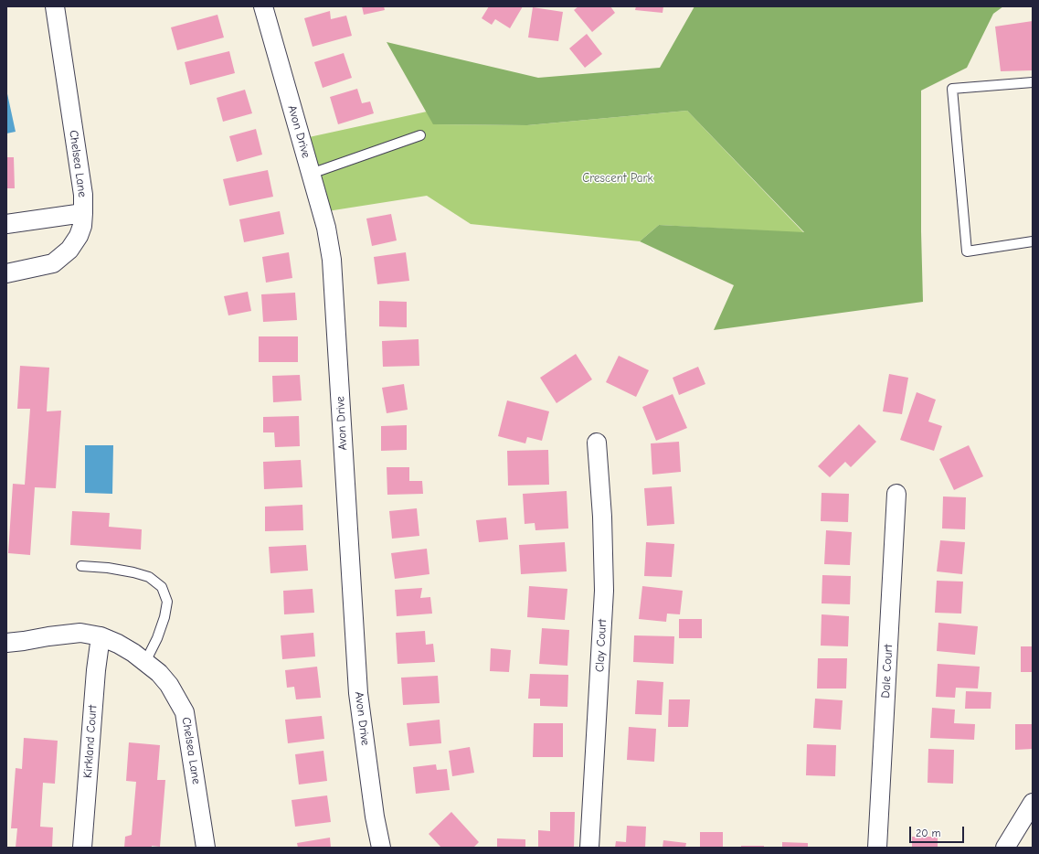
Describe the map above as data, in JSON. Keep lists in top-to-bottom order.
{
  "streets": {
    "street": [
      "Avon Drive",
      "Chelsea Lane",
      "Clay Court",
      "Dale Court",
      "Kirkland Court"
    ]
  },
  "crossings": [
    ["Chelsea Lane", "Kirkland Court"]
  ],
  "parks": ["Crescent Park"],
  "scale_bar": "20 m"
}
